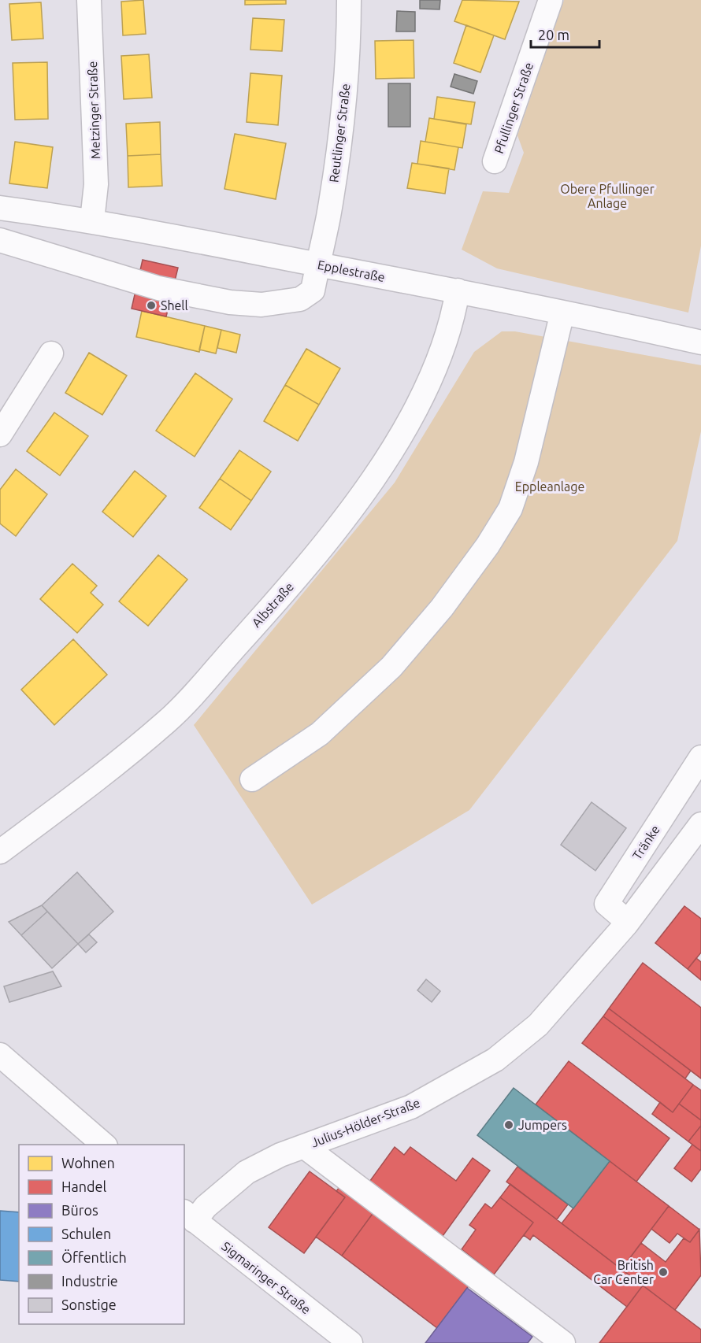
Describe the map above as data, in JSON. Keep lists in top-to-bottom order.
{
  "streets": {
    "street": [
      "Pfullinger Straße",
      "Metzinger Straße",
      "Reutlinger Straße",
      "Epplestraße",
      "Albstraße",
      "Tränke",
      "Julius-Hölder-Straße",
      "Sigmaringer Straße"
    ]
  },
  "crossings": [
    ["Metzinger Straße", "Epplestraße"],
    ["Reutlinger Straße", "Epplestraße"],
    ["Epplestraße", "Albstraße"],
    ["Tränke", "Julius-Hölder-Straße"],
    ["Julius-Hölder-Straße", "Sigmaringer Straße"]
  ],
  "parks": ["Obere Pfullinger Anlage", "Eppleanlage"],
  "places": ["Shell", "Jumpers", "British Car Center"],
  "legend": [
    "Wohnen",
    "Handel",
    "Büros",
    "Schulen",
    "Öffentlich",
    "Industrie",
    "Sonstige"
  ],
  "scale_bar": "20 m"
}
